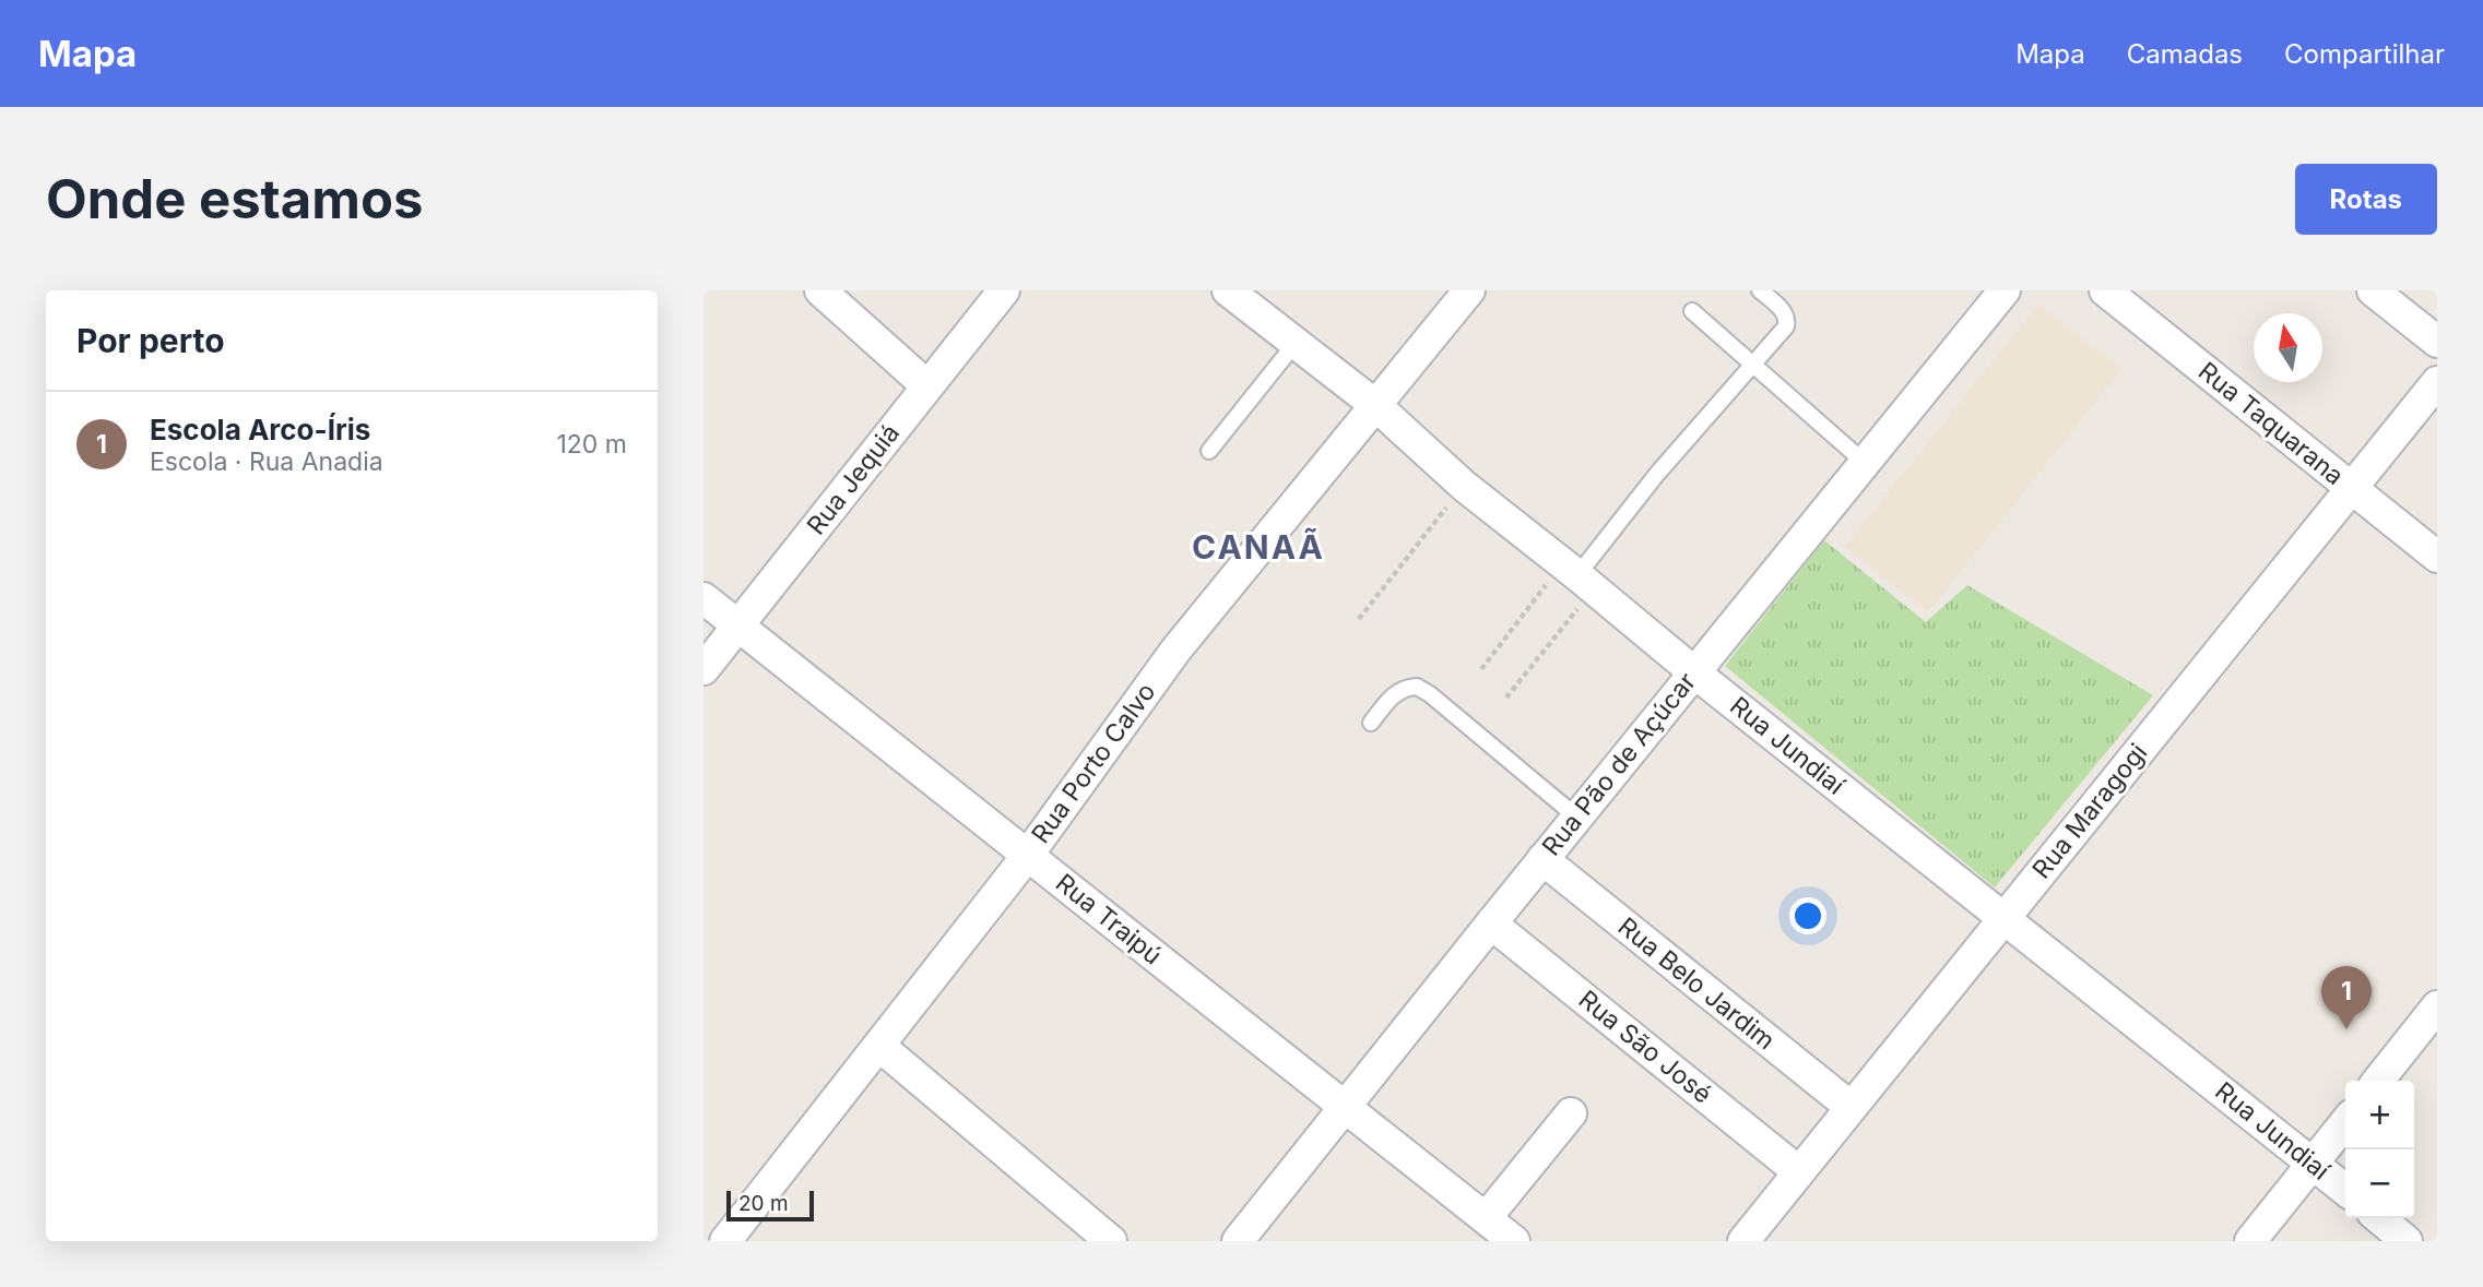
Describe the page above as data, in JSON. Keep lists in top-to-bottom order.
{
  "streets": {
    "street": [
      "Rua Taquarana",
      "Rua Jequiá",
      "Rua Jundiaí",
      "Rua Porto Calvo",
      "Rua Pão de Açúcar",
      "Rua Maragogi",
      "Rua Traipú",
      "Rua Belo Jardim",
      "Rua São José"
    ]
  },
  "crossings": [
    ["Rua Taquarana", "Rua Maragogi"],
    ["Rua Jequiá", "Rua Traipú"],
    ["Rua Jundiaí", "Rua Porto Calvo"],
    ["Rua Jundiaí", "Rua Pão de Açúcar"],
    ["Rua Jundiaí", "Rua Maragogi"],
    ["Rua Porto Calvo", "Rua Traipú"],
    ["Rua Pão de Açúcar", "Rua Traipú"],
    ["Rua Pão de Açúcar", "Rua Belo Jardim"],
    ["Rua Pão de Açúcar", "Rua São José"],
    ["Rua Maragogi", "Rua Belo Jardim"],
    ["Rua Maragogi", "Rua São José"]
  ],
  "districts": ["CANAÃ"],
  "scale_bar": "20 m",
  "north": "top",
  "page": {
    "header": "Mapa",
    "nav": ["Mapa", "Camadas", "Compartilhar"],
    "buttons": "Rotas",
    "title": "Onde estamos",
    "heading": "Por perto",
    "list": [
      {
        "mark": "1",
        "name": "Escola Arco-Íris",
        "note": "Escola · Rua Anadia",
        "value": "120 m"
      }
    ],
    "pins": "1",
    "map_buttons": ["+", "−"],
    "scale": "20 m"
  }
}
